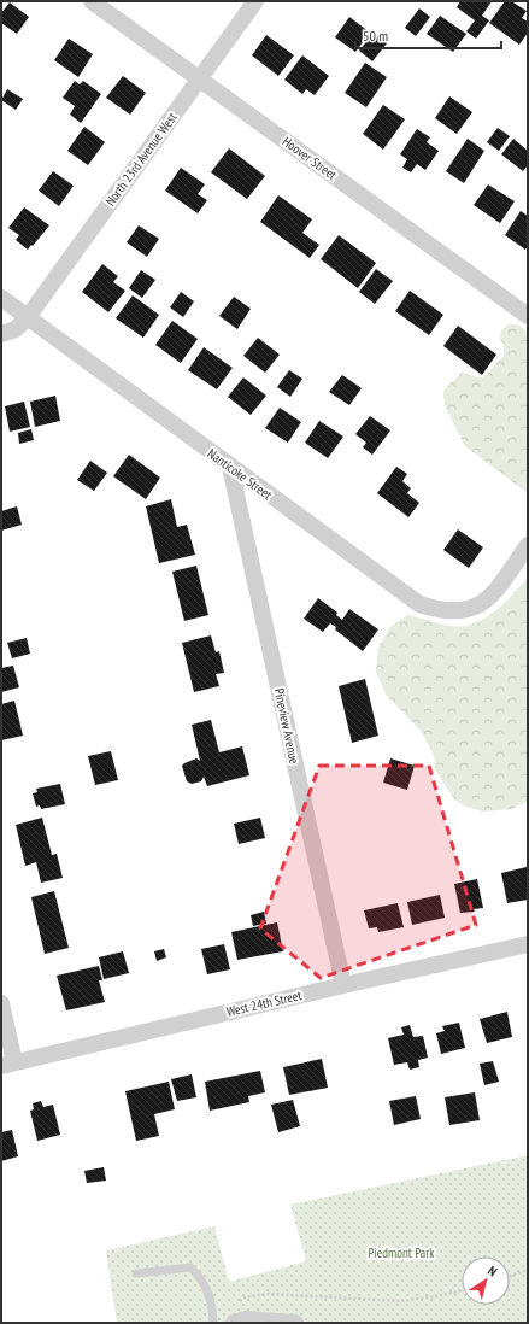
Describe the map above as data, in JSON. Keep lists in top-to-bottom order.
{
  "streets": {
    "street": [
      "Hoover Street",
      "North 23rd Avenue West",
      "Nanticoke Street",
      "Pineview Avenue",
      "West 24th Street"
    ]
  },
  "crossings": [
    ["Hoover Street", "North 23rd Avenue West"],
    ["North 23rd Avenue West", "Nanticoke Street"],
    ["Nanticoke Street", "Pineview Avenue"],
    ["Pineview Avenue", "West 24th Street"]
  ],
  "parks": ["Piedmont Park"],
  "scale_bar": "50 m",
  "north": "top right"
}
